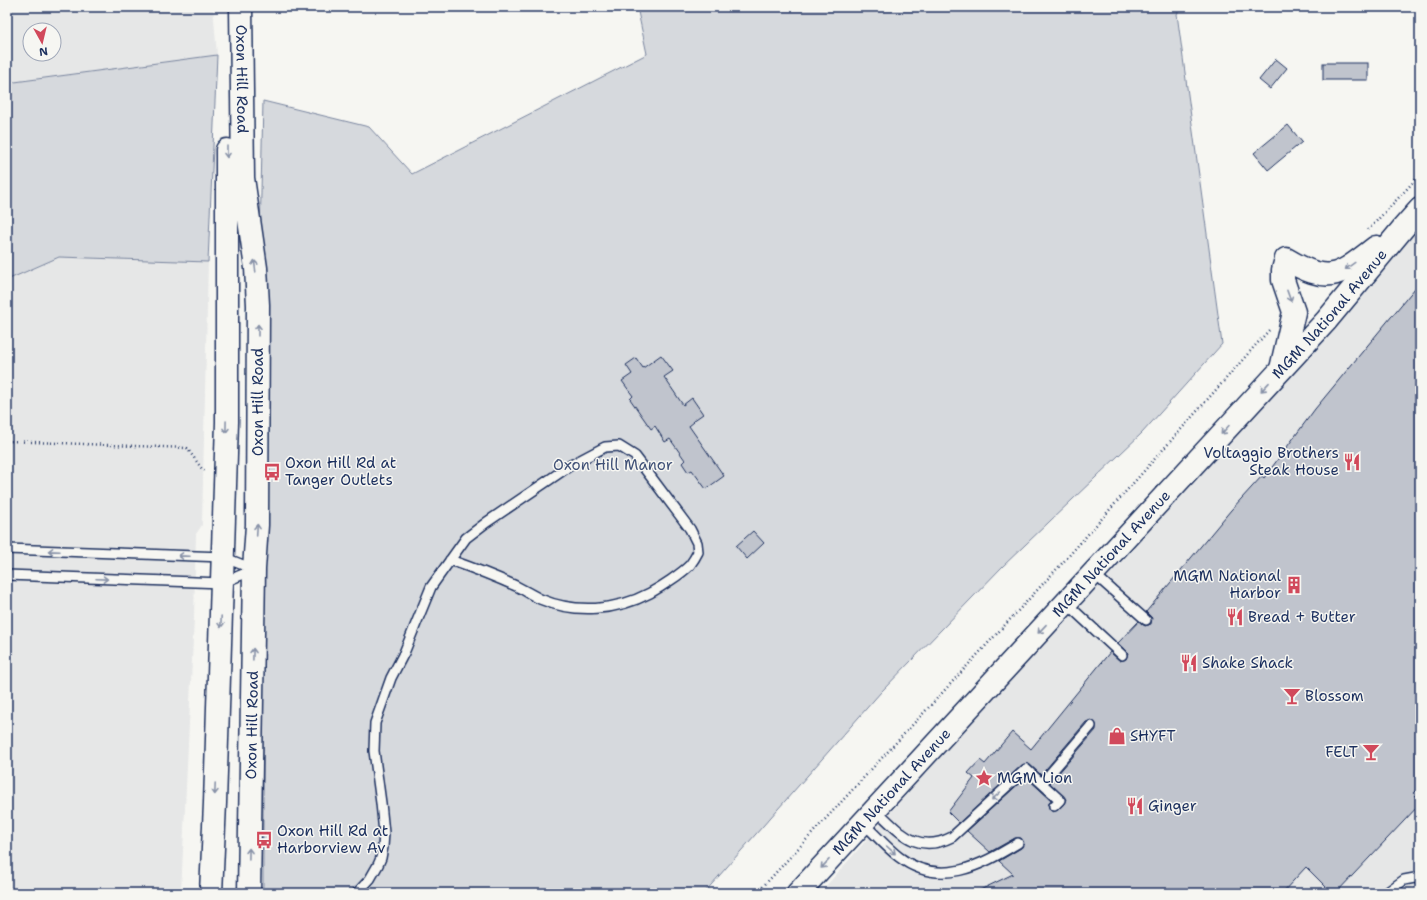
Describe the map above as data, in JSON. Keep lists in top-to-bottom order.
{
  "streets": {
    "main road": ["Oxon Hill Road", "MGM National Avenue"]
  },
  "one_way": ["MGM National Avenue"],
  "parks": ["Oxon Hill Manor"],
  "places": {
    "restaurant": [
      "Voltaggio Brothers Steak House",
      "Bread + Butter",
      "Shake Shack",
      "Ginger"
    ],
    "bus stop": ["Oxon Hill Rd at Tanger Outlets", "Oxon Hill Rd at Harborview Av"],
    "building": ["MGM National Harbor"],
    "bar": ["Blossom", "FELT"],
    "shop": ["SHYFT"],
    "place": ["MGM Lion"]
  },
  "north": "bottom"
}
